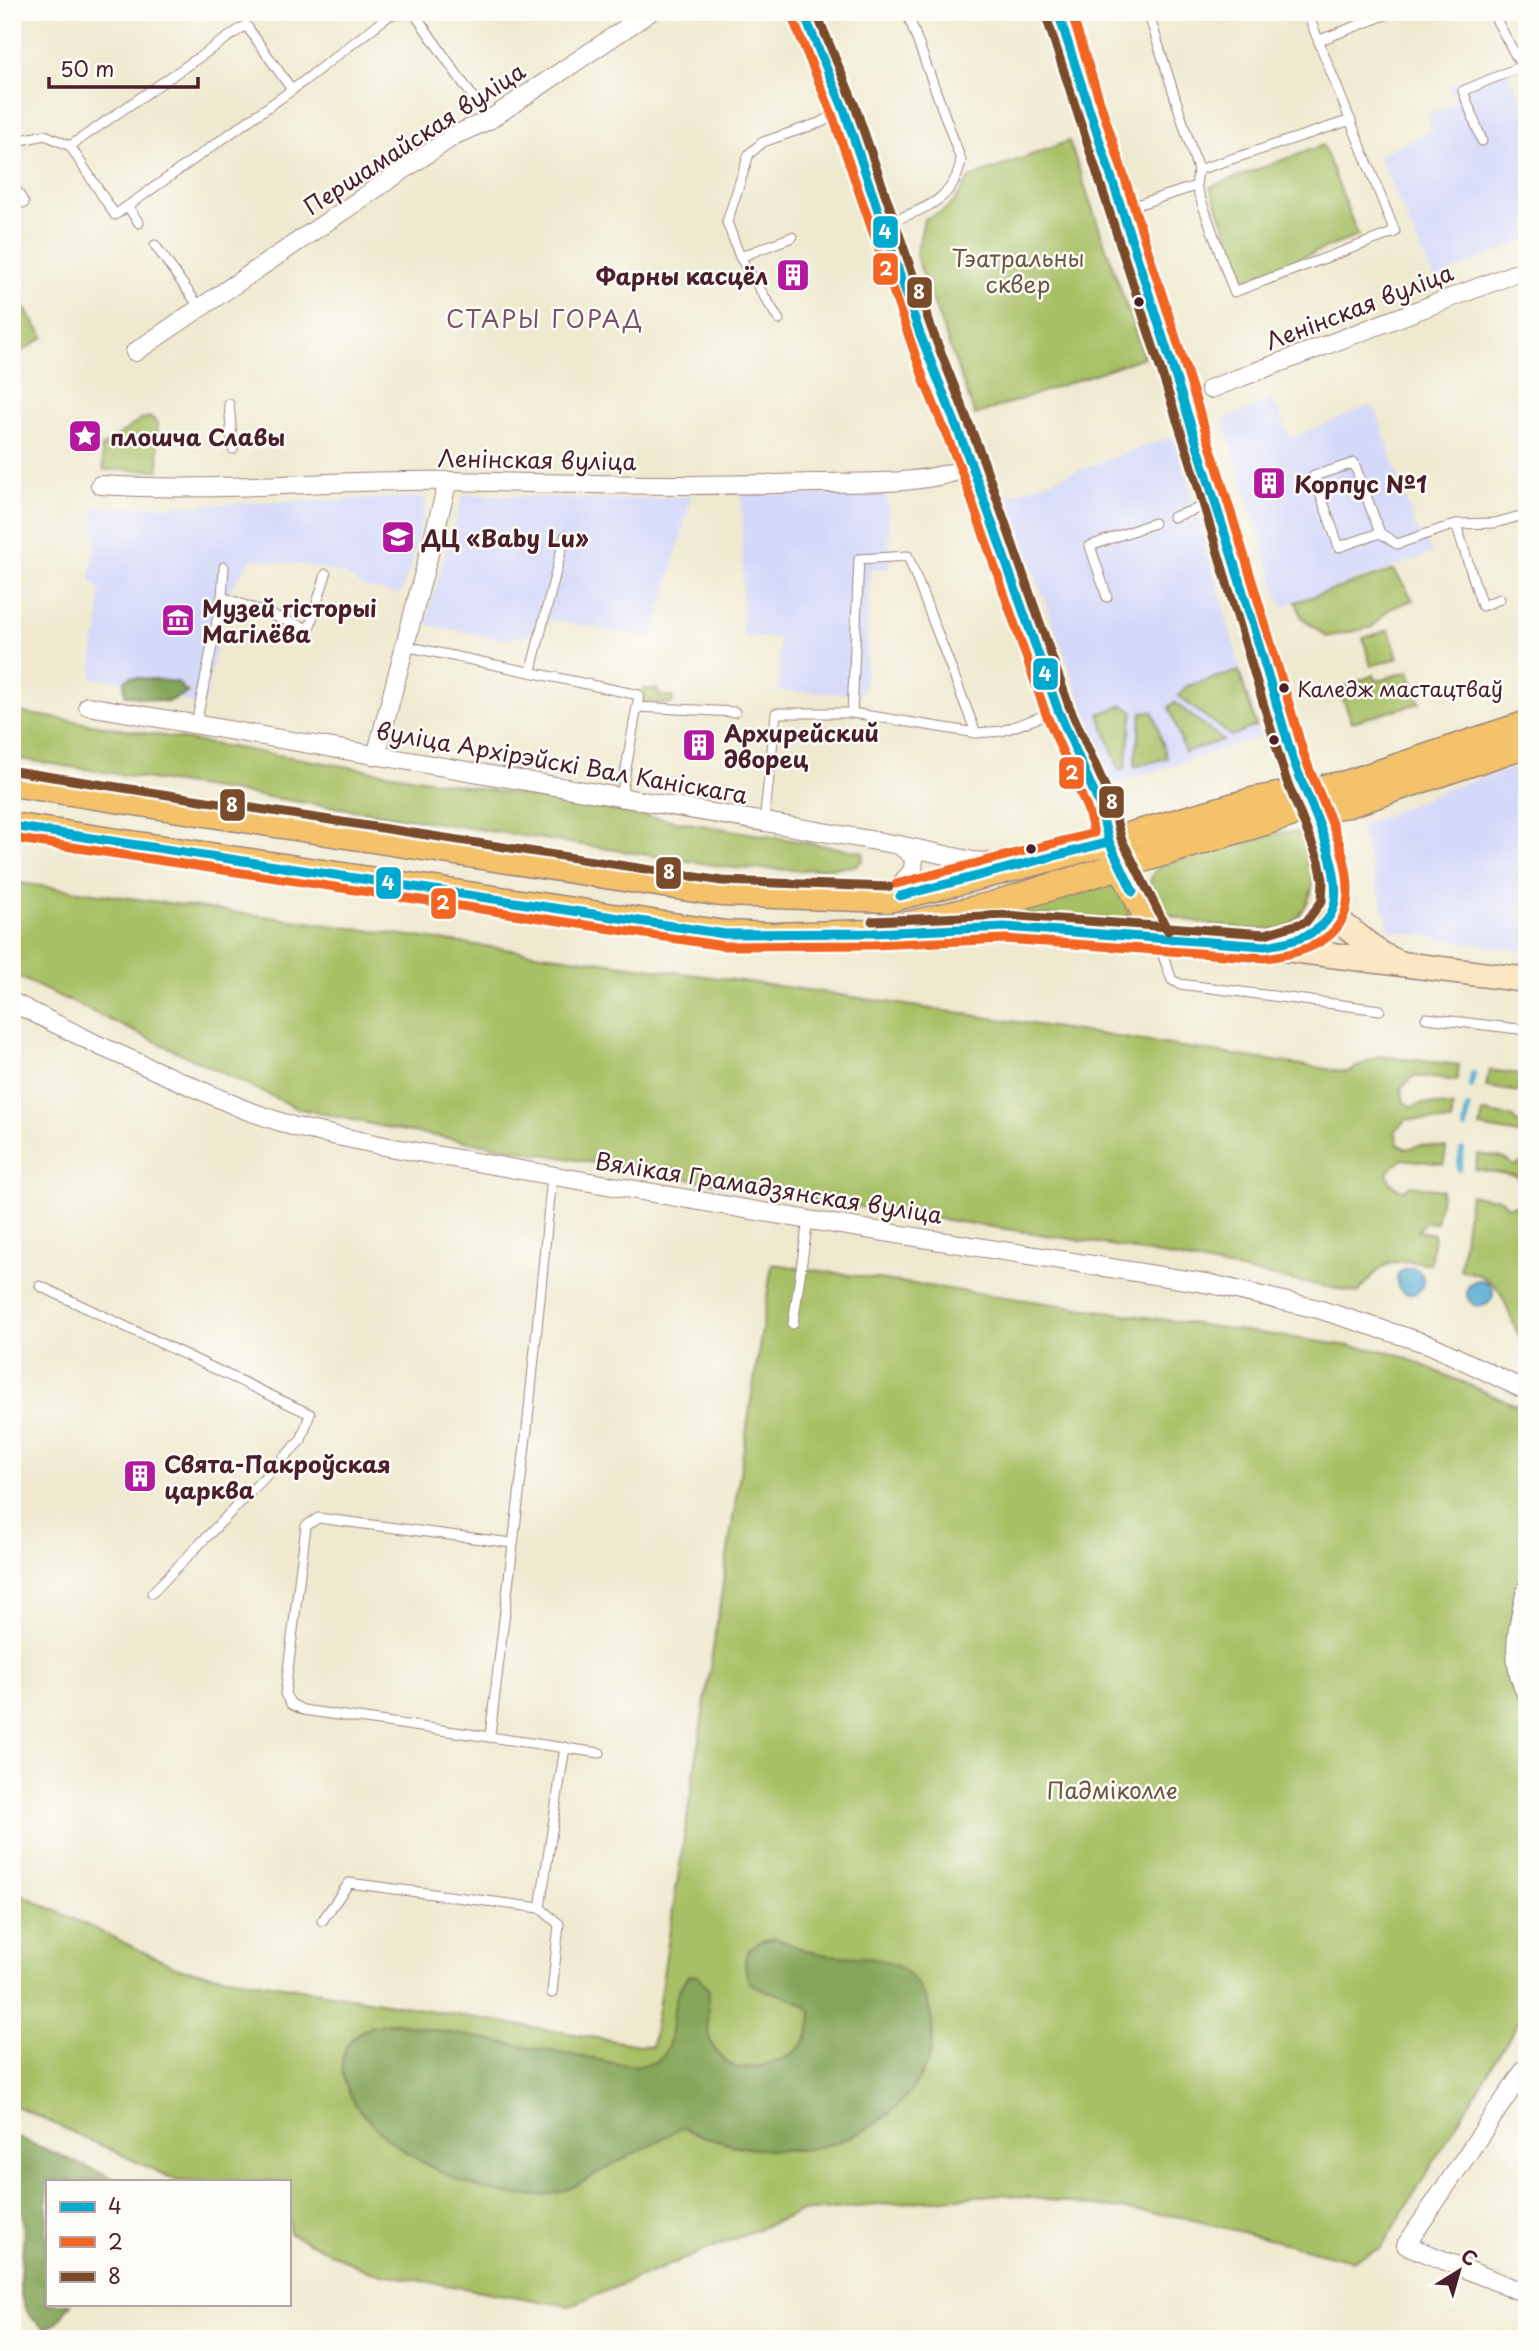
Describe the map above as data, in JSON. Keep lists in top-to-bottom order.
{
  "streets": {
    "street": [
      "Першамайская вуліца",
      "Ленінская вуліца",
      "вуліца Архірэйскі Вал Каніскага",
      "Вялікая Грамадзянская вуліца"
    ]
  },
  "districts": ["СТАРЫ ГОРАД"],
  "parks": ["Тэатральны сквер", "Падміколле"],
  "places": {
    "building": [
      "Фарны касцёл",
      "Корпус №1",
      "Архирейский дворец",
      "Свята-Пакроўская царква"
    ],
    "place": ["плошча Славы"],
    "school or university": ["ДЦ «Baby Lu»"],
    "museum": ["Музей гісторыі Магілёва"],
    "other": ["Каледж мастацтваў"]
  },
  "lines": ["transit line 4", "transit line 2", "transit line 8"],
  "legend": ["4", "2", "8"],
  "scale_bar": "50 m",
  "north": "top right"
}
